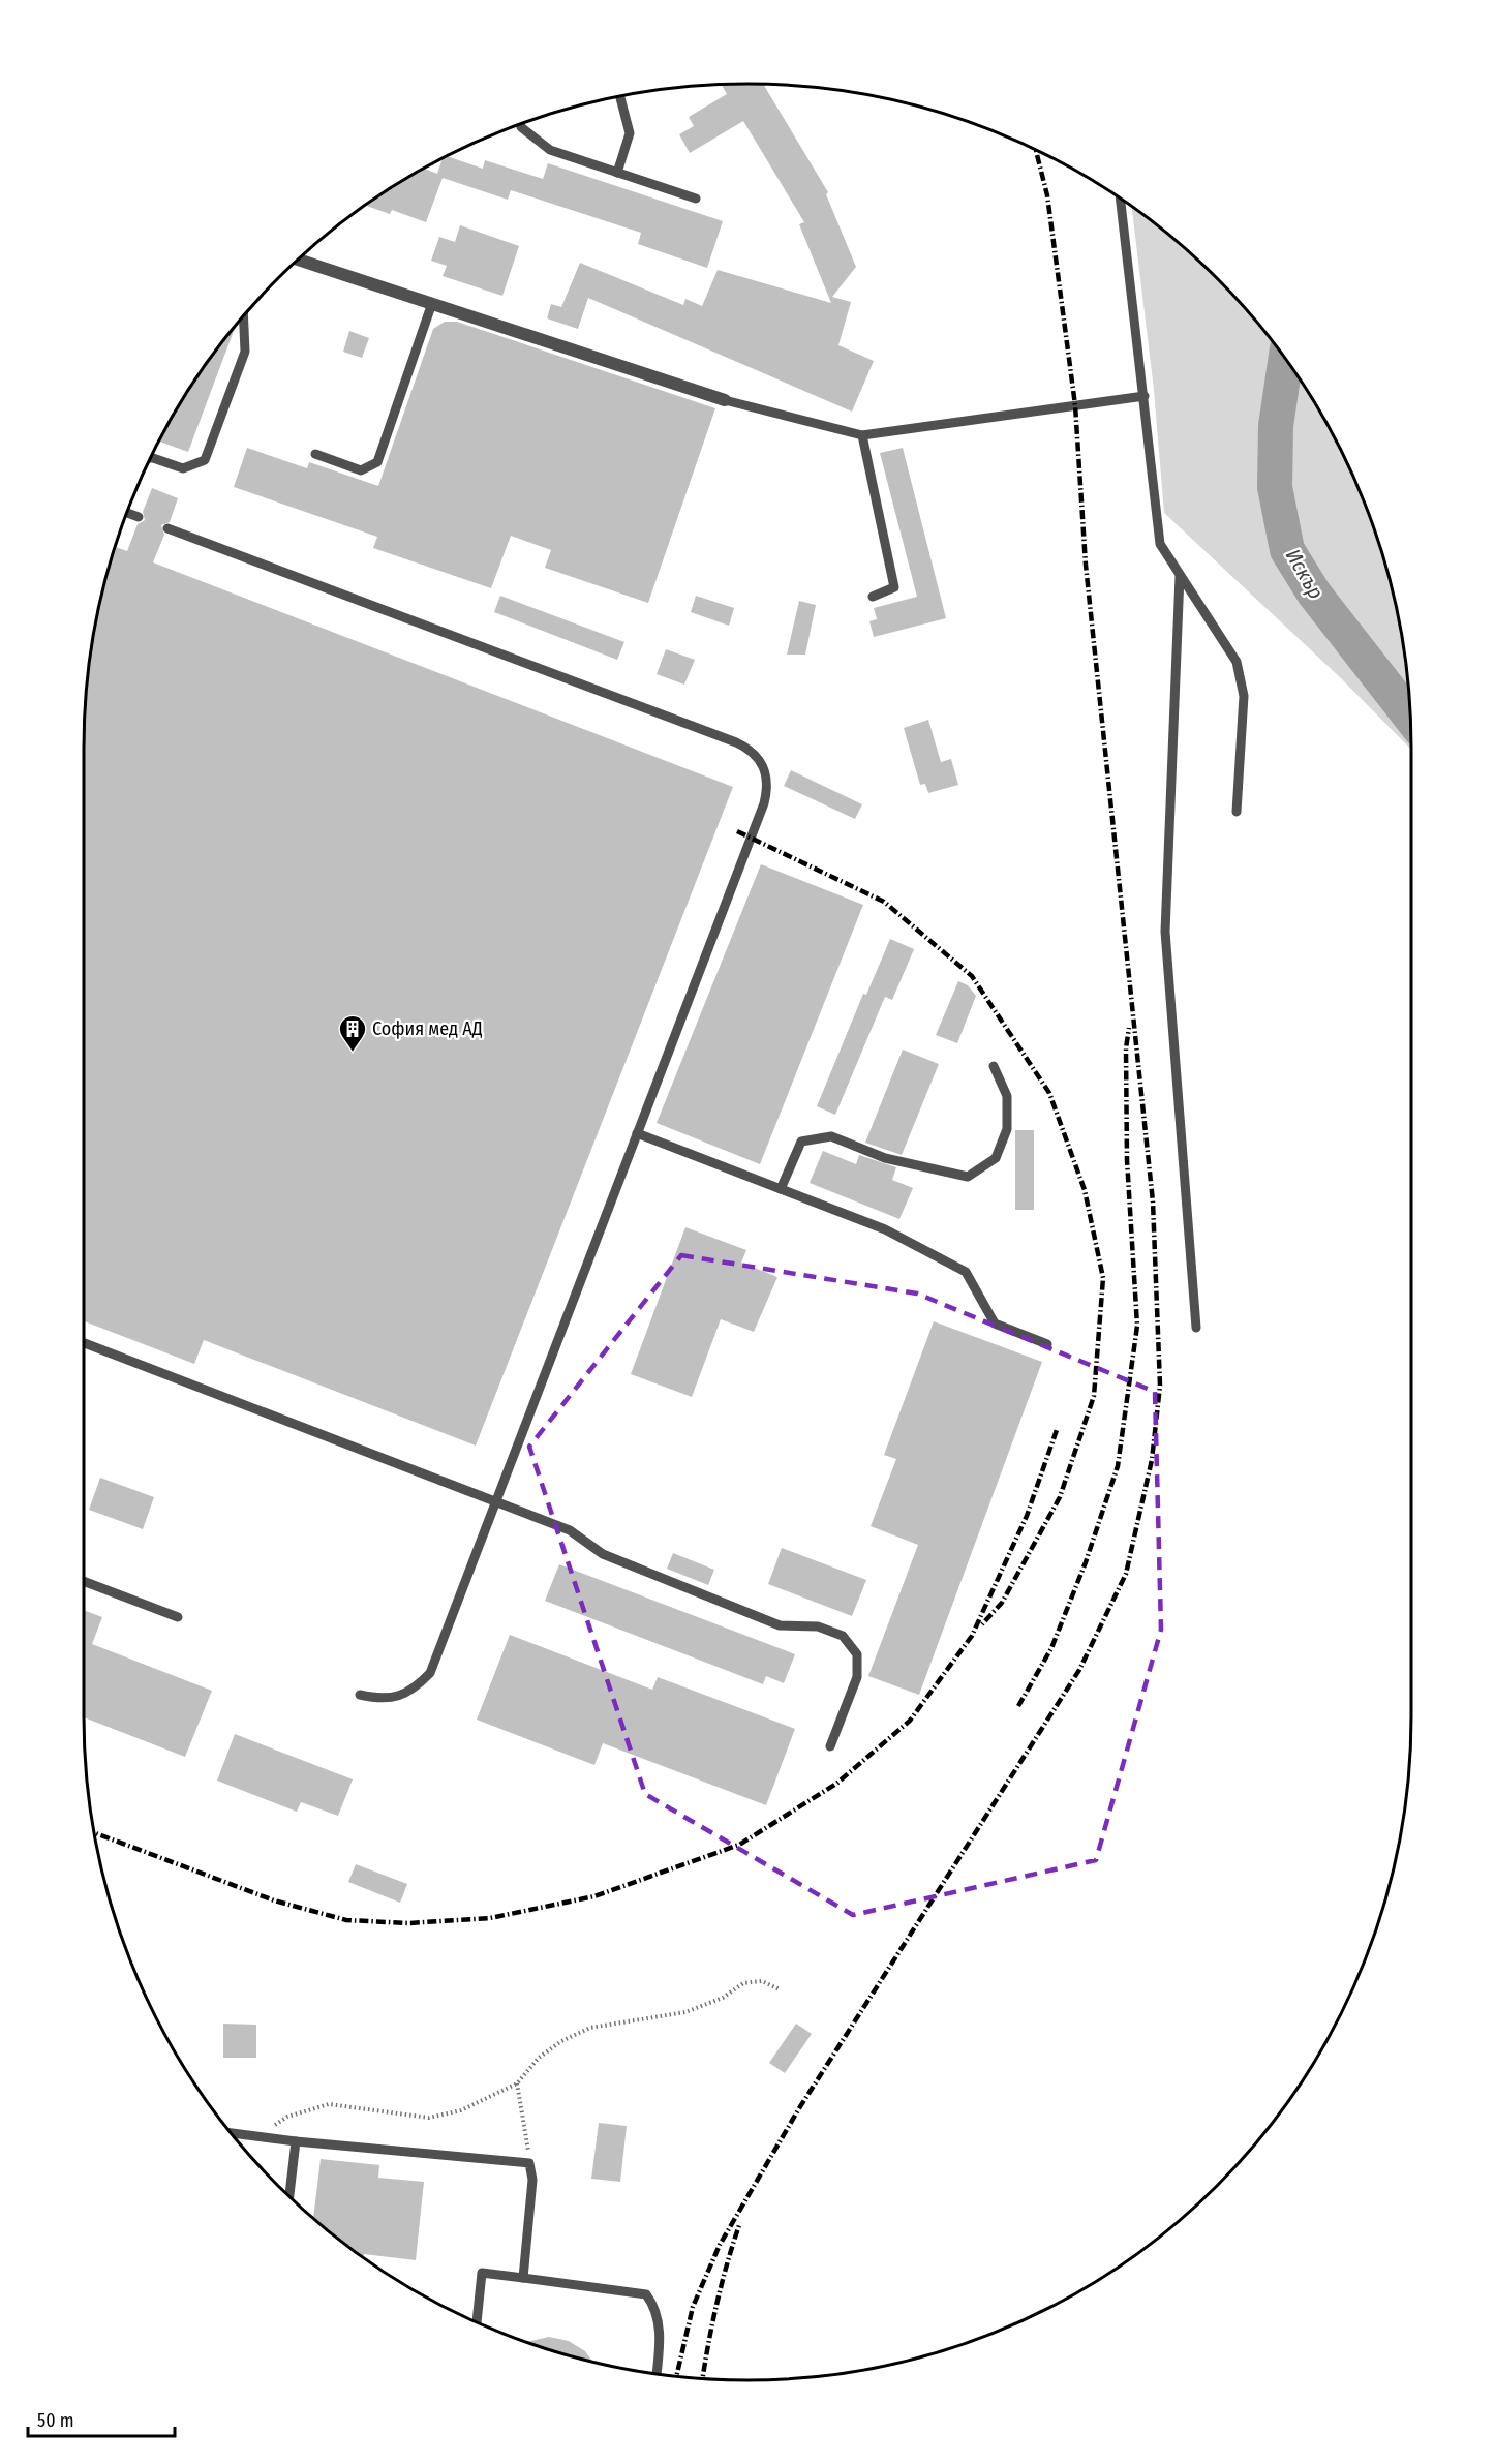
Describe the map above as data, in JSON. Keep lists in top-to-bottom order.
{
  "water": ["Искър"],
  "places": {
    "building": ["София мед АД"]
  },
  "scale_bar": "50 m"
}
